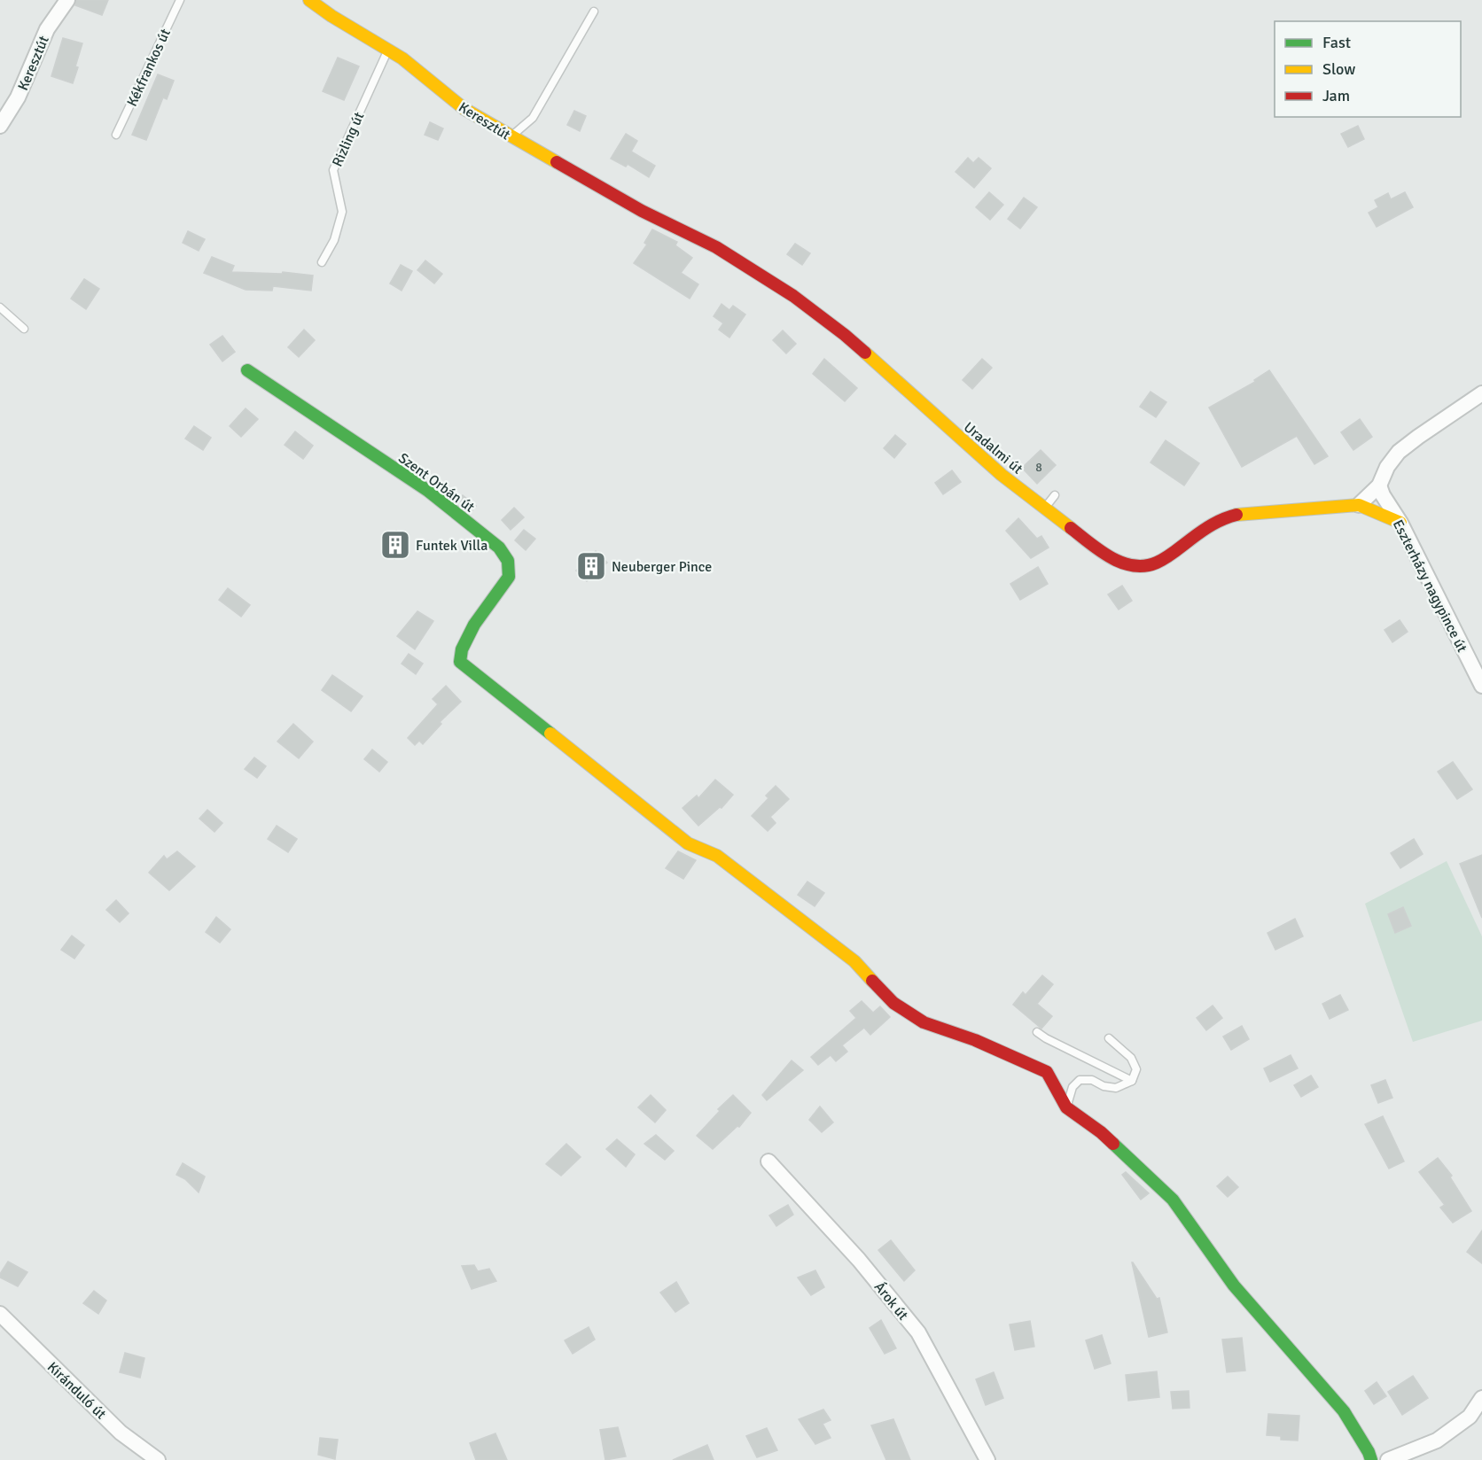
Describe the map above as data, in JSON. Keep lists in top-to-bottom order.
{
  "streets": {
    "street": [
      "Keresztút",
      "Uradalmi út",
      "Szent Orbán út",
      "Eszterházy nagypince út",
      "Árok út",
      "Kiránduló út"
    ],
    "lane": ["Kékfrankos út", "Rizling út"]
  },
  "crossings": [
    ["Keresztút", "Rizling út"],
    ["Keresztút", "Uradalmi út"]
  ],
  "places": {
    "building": ["Funtek Villa", "Neuberger Pince"]
  },
  "house_numbers": ["8"],
  "legend": ["Fast", "Slow", "Jam"]
}
